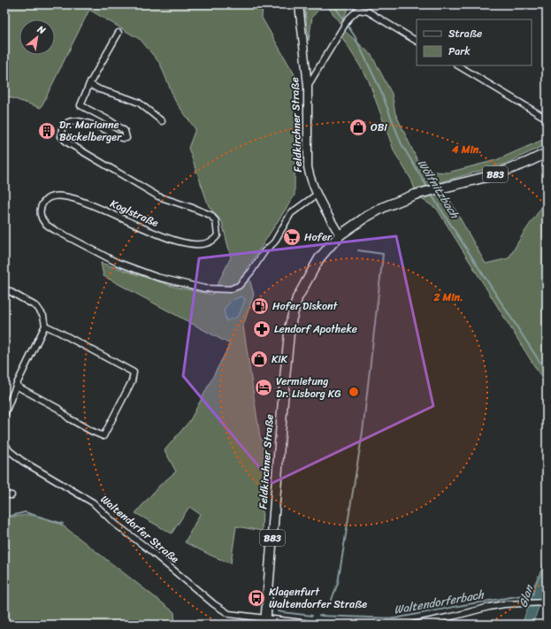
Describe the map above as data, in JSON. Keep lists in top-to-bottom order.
{
  "streets": {
    "main road": ["Feldkirchner Straße", "B83"],
    "street": ["Koglstraße", "Waltendorfer Straße"]
  },
  "crossings": [
    ["Feldkirchner Straße", "B83"],
    ["Feldkirchner Straße", "Koglstraße"],
    ["Feldkirchner Straße", "Waltendorfer Straße"]
  ],
  "water": ["Wölfnitzbach", "Glan", "Waltendorferbach"],
  "places": {
    "shop": ["OBI", "KiK"],
    "building": ["Dr. Marianne Böckelberger"],
    "supermarket": ["Hofer"],
    "fuel station": ["Hofer Diskont"],
    "pharmacy": ["Lendorf Apotheke"],
    "hotel": ["Vermietung Dr. Lisborg KG"],
    "bus stop": ["Klagenfurt Waltendorfer Straße"]
  },
  "legend": ["Straße", "Park"],
  "north": "top right",
  "rings": ["4 Min.", "2 Min."]
}
